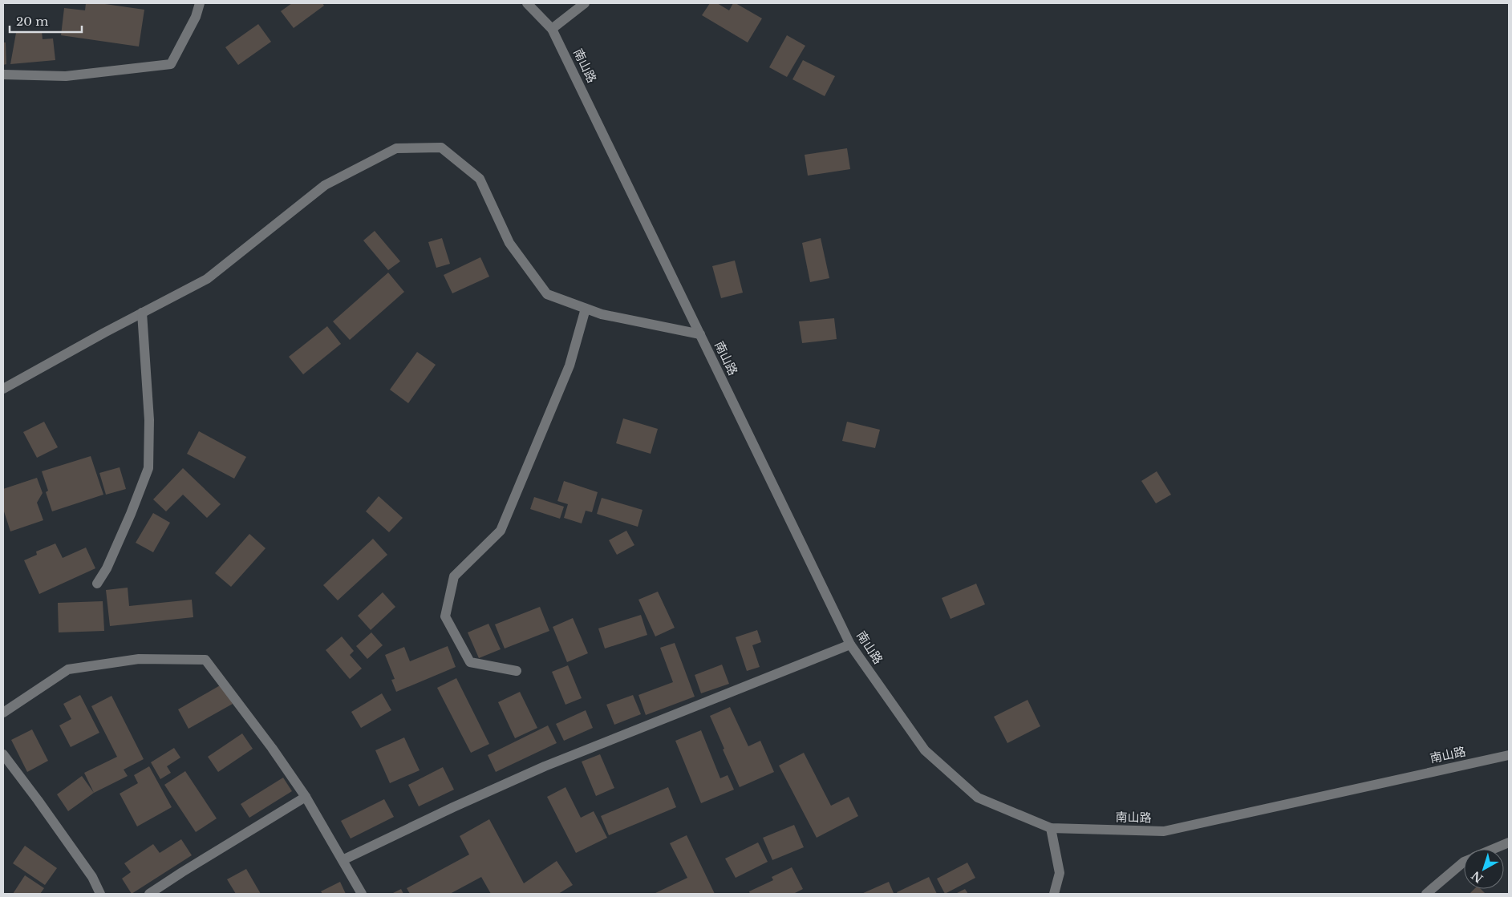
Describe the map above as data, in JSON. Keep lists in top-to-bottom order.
{
  "streets": {
    "street": ["南山路"]
  },
  "scale_bar": "20 m",
  "north": "bottom left"
}
